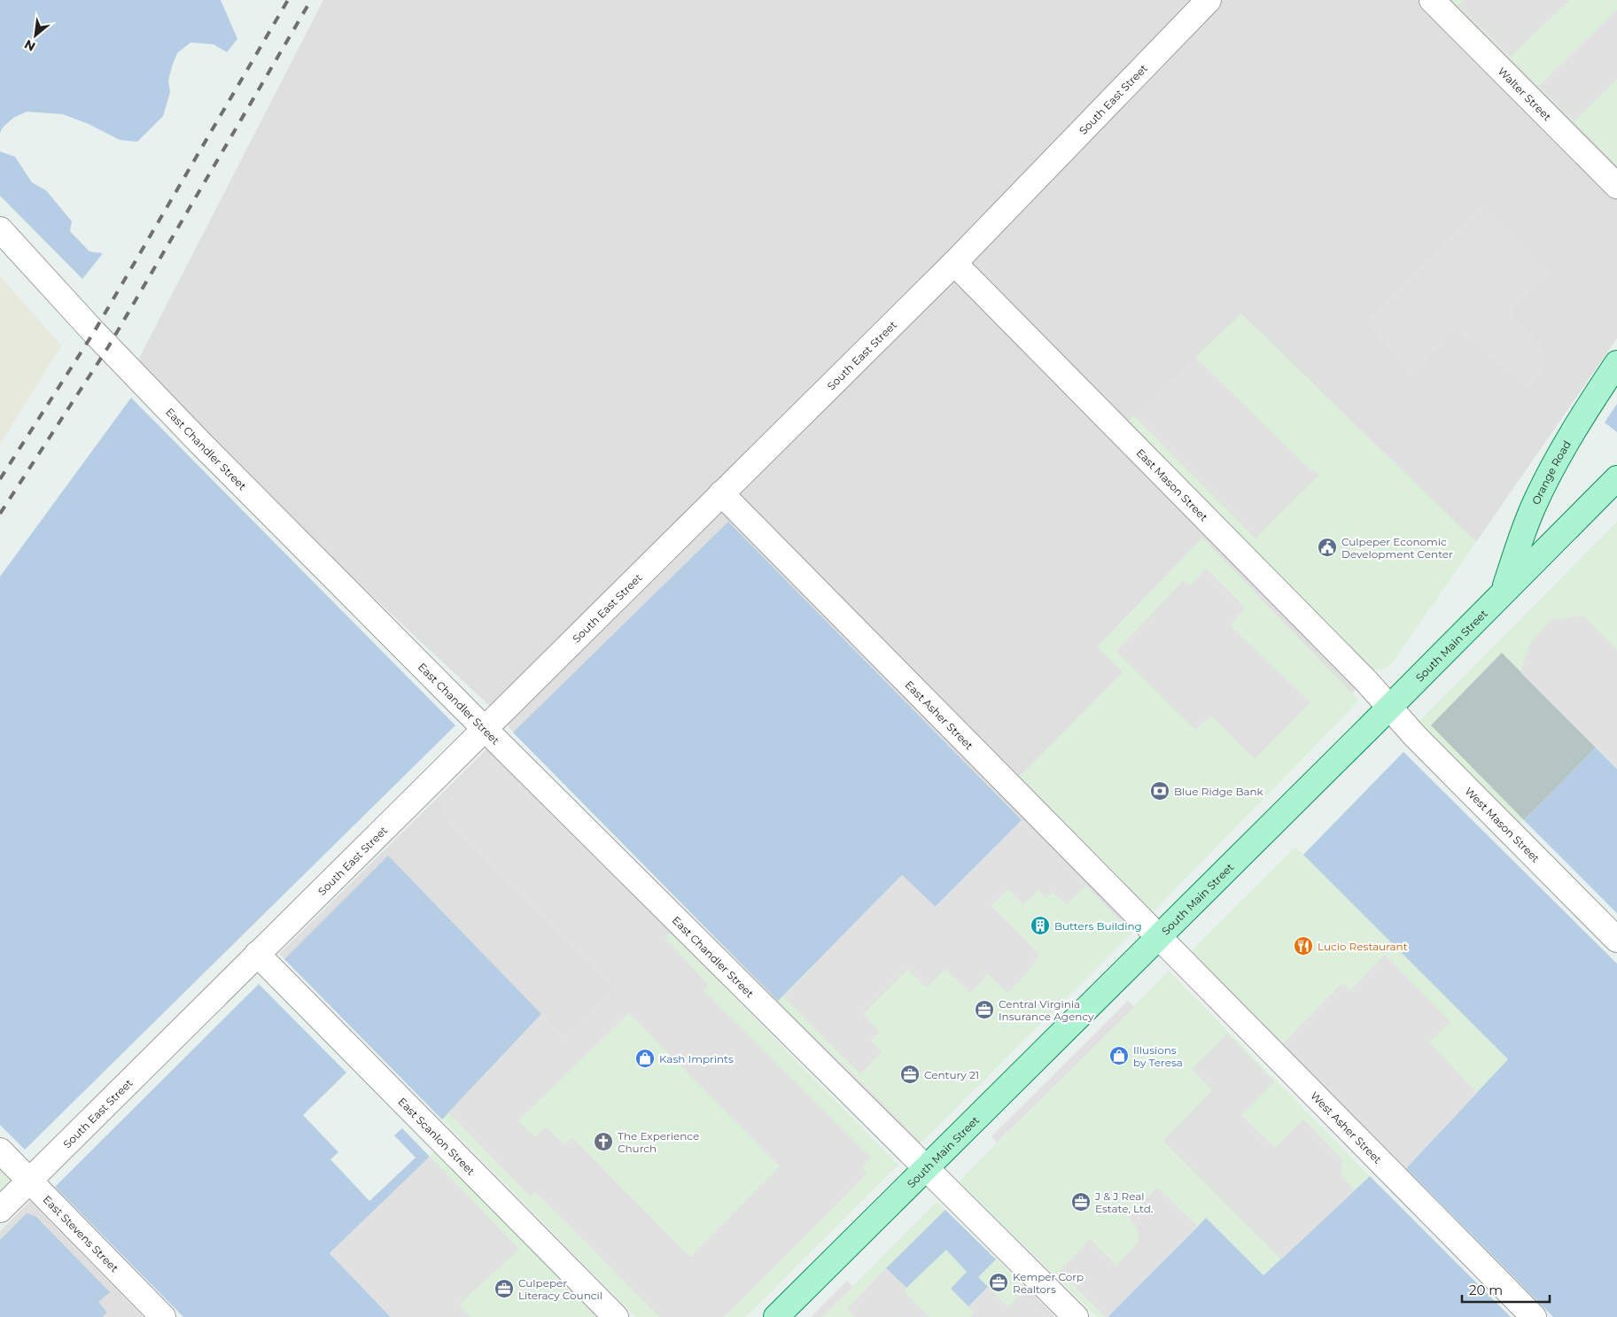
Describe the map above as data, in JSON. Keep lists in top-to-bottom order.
{
  "streets": {
    "main road": ["Orange Road", "South Main Street"],
    "street": [
      "Walter Street",
      "South East Street",
      "East Chandler Street",
      "East Mason Street",
      "East Asher Street",
      "West Mason Street",
      "West Asher Street",
      "East Scanlon Street",
      "East Stevens Street"
    ]
  },
  "crossings": [
    ["South East Street", "East Chandler Street"],
    ["South East Street", "East Mason Street"],
    ["South East Street", "East Asher Street"],
    ["South East Street", "East Scanlon Street"],
    ["South East Street", "East Stevens Street"],
    ["East Chandler Street", "South Main Street"],
    ["Orange Road", "South Main Street"],
    ["East Mason Street", "South Main Street"],
    ["East Mason Street", "West Mason Street"],
    ["South Main Street", "East Asher Street"],
    ["South Main Street", "West Mason Street"],
    ["South Main Street", "West Asher Street"],
    ["East Asher Street", "West Asher Street"]
  ],
  "places": {
    "public building": ["Culpeper Economic Development Center"],
    "bank": ["Blue Ridge Bank"],
    "building": ["Butters Building"],
    "restaurant": ["Lucio Restaurant"],
    "office": [
      "Central Virginia Insurance Agency",
      "Century 21",
      "J & J Real Estate, Ltd.",
      "Kemper Corp Realtors",
      "Culpeper Literacy Council"
    ],
    "shop": ["Illusions by Teresa", "Kash Imprints"],
    "church": ["The Experience Church"]
  },
  "scale_bar": "20 m",
  "north": "bottom left"
}
